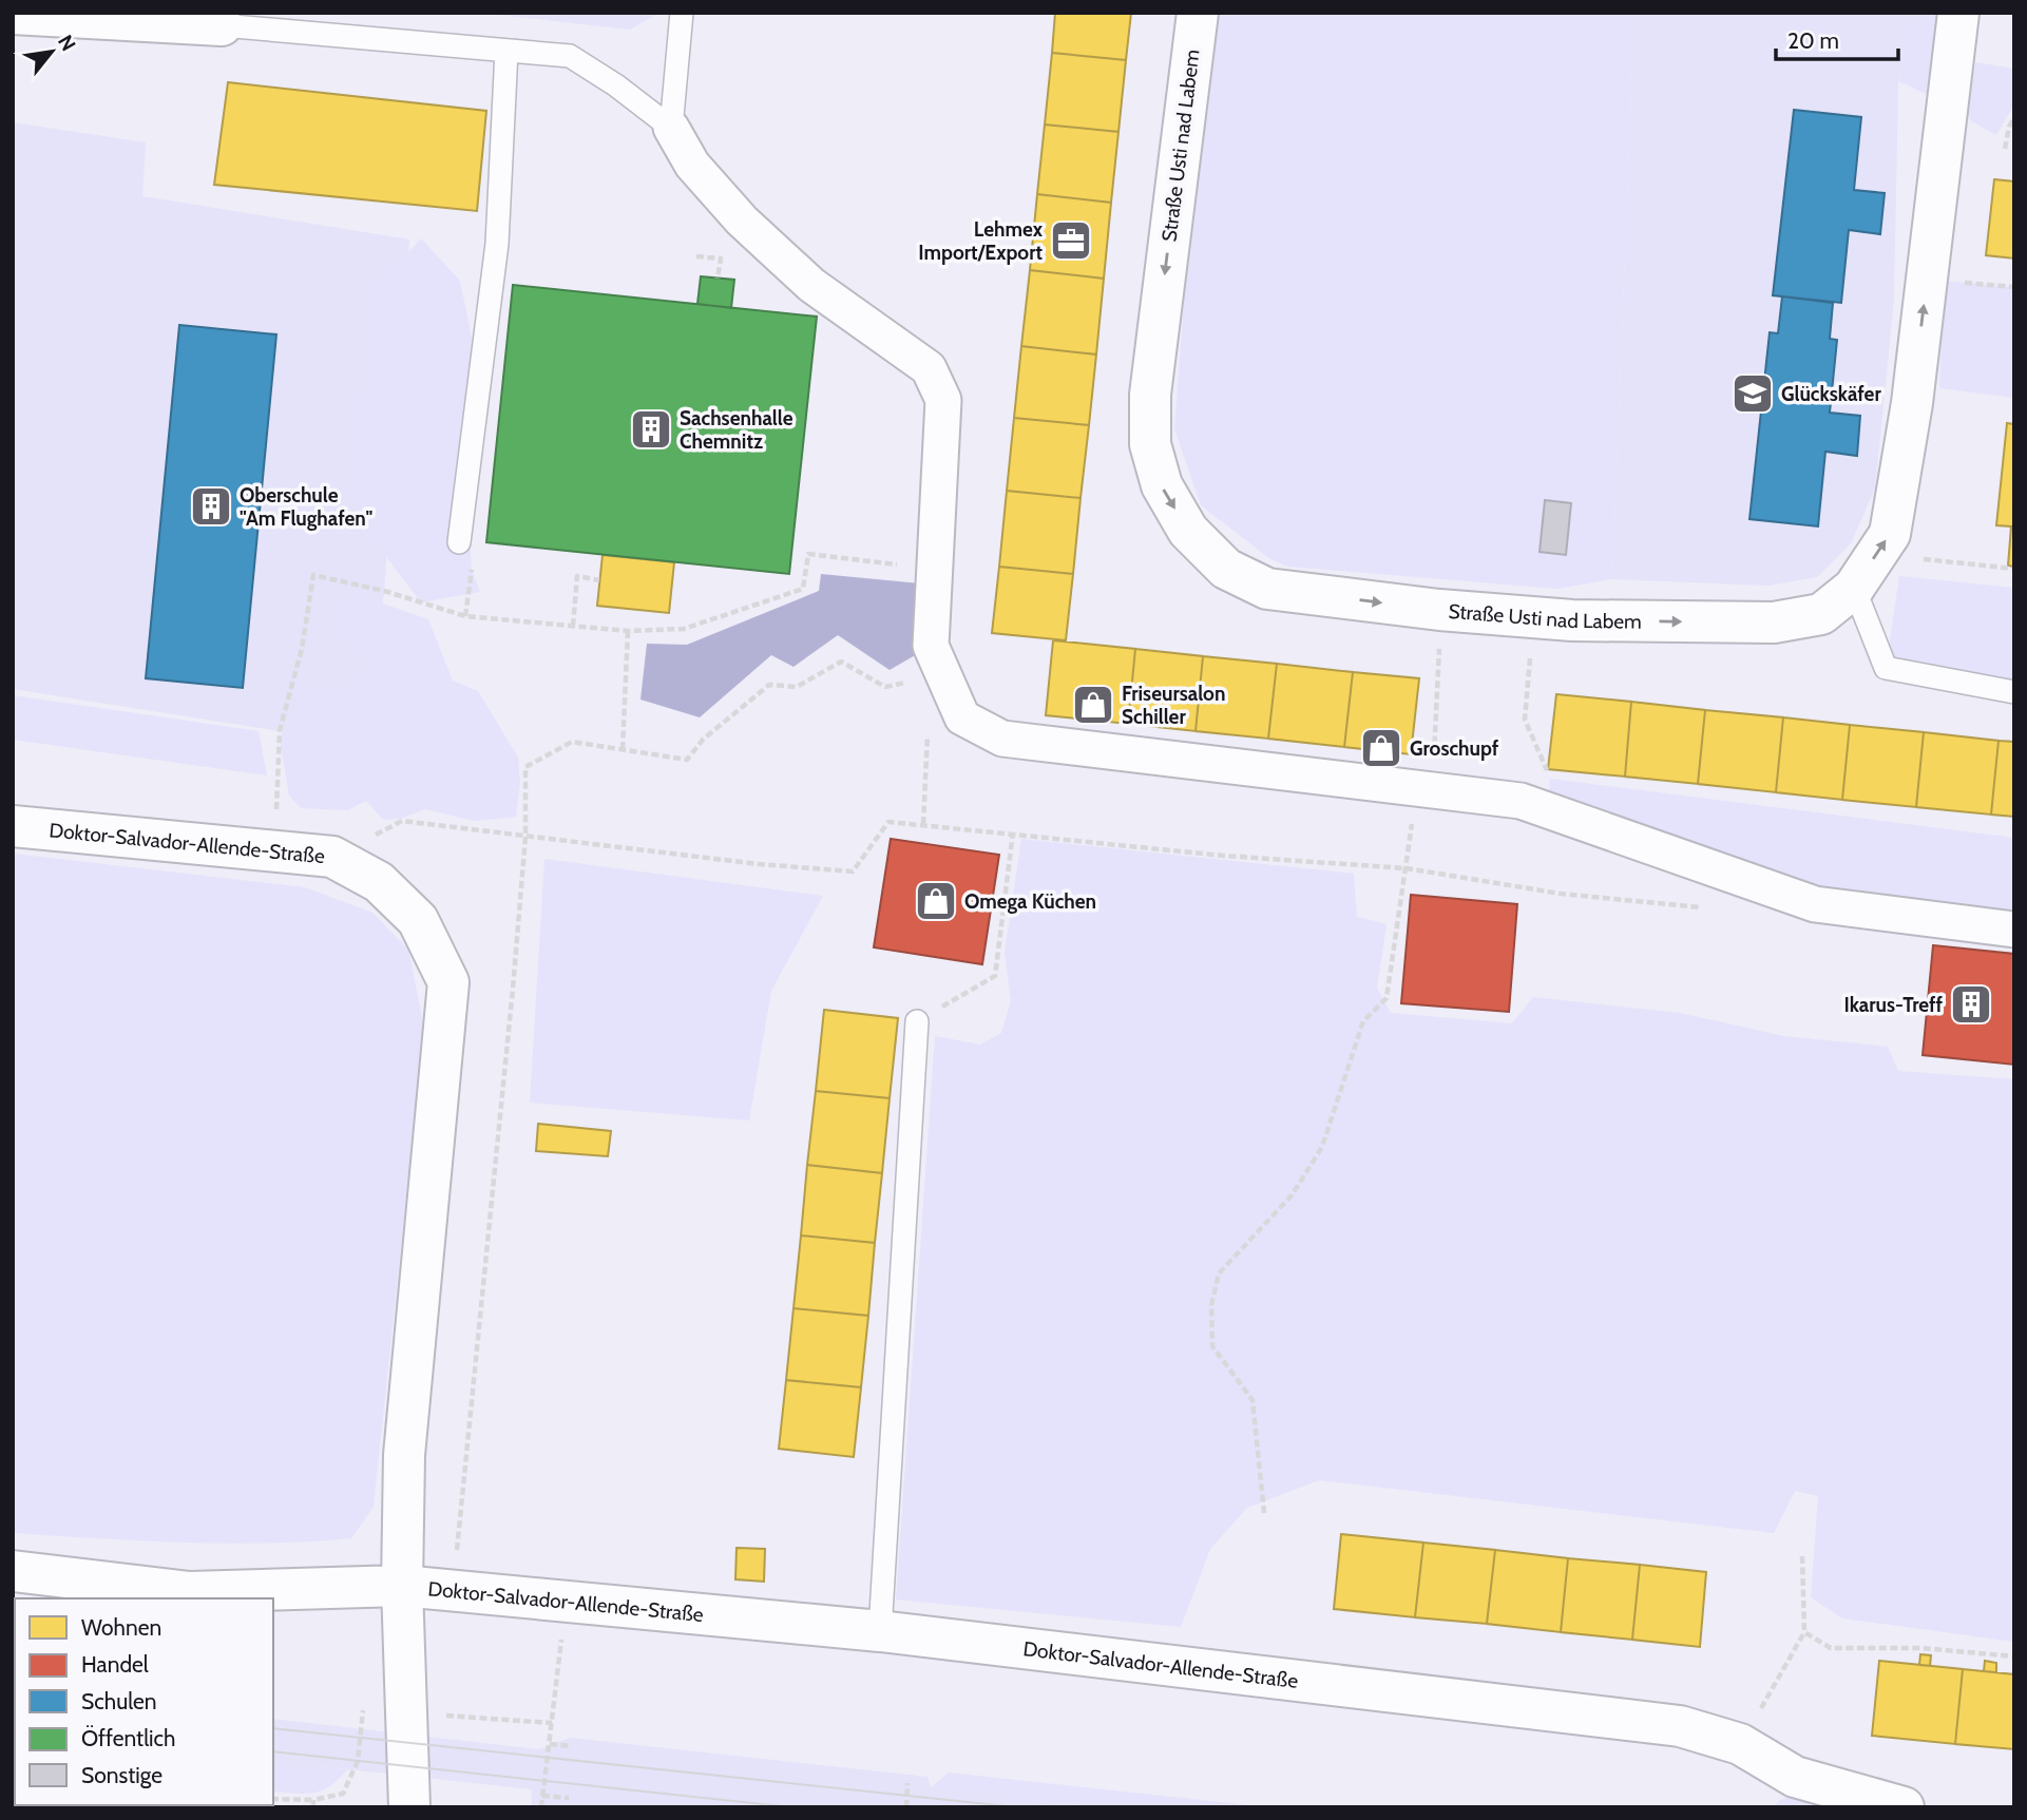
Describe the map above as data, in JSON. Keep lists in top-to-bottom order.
{
  "streets": {
    "street": ["Straße Usti nad Labem", "Doktor-Salvador-Allende-Straße"]
  },
  "places": {
    "office": ["Lehmex Import/Export"],
    "school or university": ["Glückskäfer"],
    "building": ["Sachsenhalle Chemnitz", "Oberschule \"Am Flughafen\"", "Ikarus-Treff"],
    "shop": ["Friseursalon Schiller", "Groschupf", "Omega Küchen"]
  },
  "legend": [
    "Wohnen",
    "Handel",
    "Schulen",
    "Öffentlich",
    "Sonstige"
  ],
  "scale_bar": "20 m",
  "north": "top right"
}
